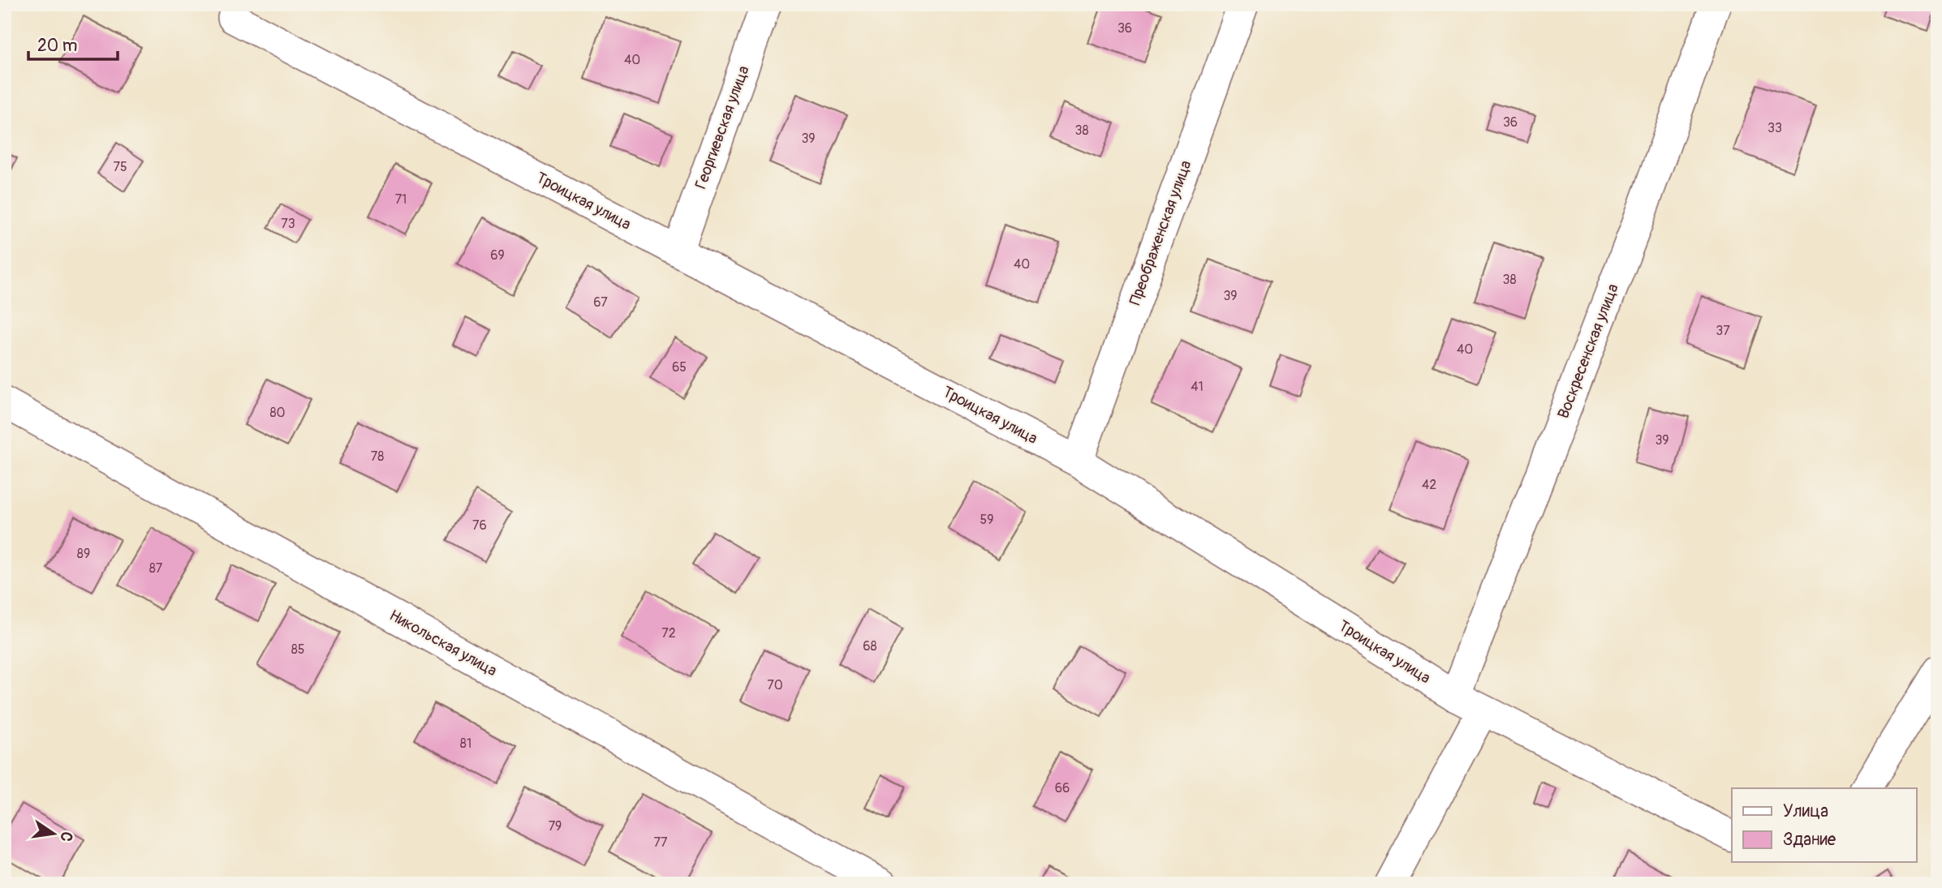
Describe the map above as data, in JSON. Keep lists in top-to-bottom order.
{
  "streets": {
    "street": [
      "Георгиевская улица",
      "Троицкая улица",
      "Преображенская улица",
      "Воскресенская улица",
      "Никольская улица"
    ]
  },
  "crossings": [
    ["Георгиевская улица", "Троицкая улица"],
    ["Троицкая улица", "Преображенская улица"],
    ["Троицкая улица", "Воскресенская улица"]
  ],
  "house_numbers": [
    "36",
    "40",
    "36",
    "33",
    "38",
    "39",
    "75",
    "71",
    "73",
    "69",
    "40",
    "38",
    "39",
    "67",
    "37",
    "40",
    "65",
    "41",
    "80",
    "39",
    "78",
    "42",
    "59",
    "76",
    "89",
    "87",
    "72",
    "68",
    "85",
    "70",
    "81",
    "66",
    "79",
    "77"
  ],
  "legend": ["Улица", "Здание"],
  "scale_bar": "20 m",
  "north": "right"
}
